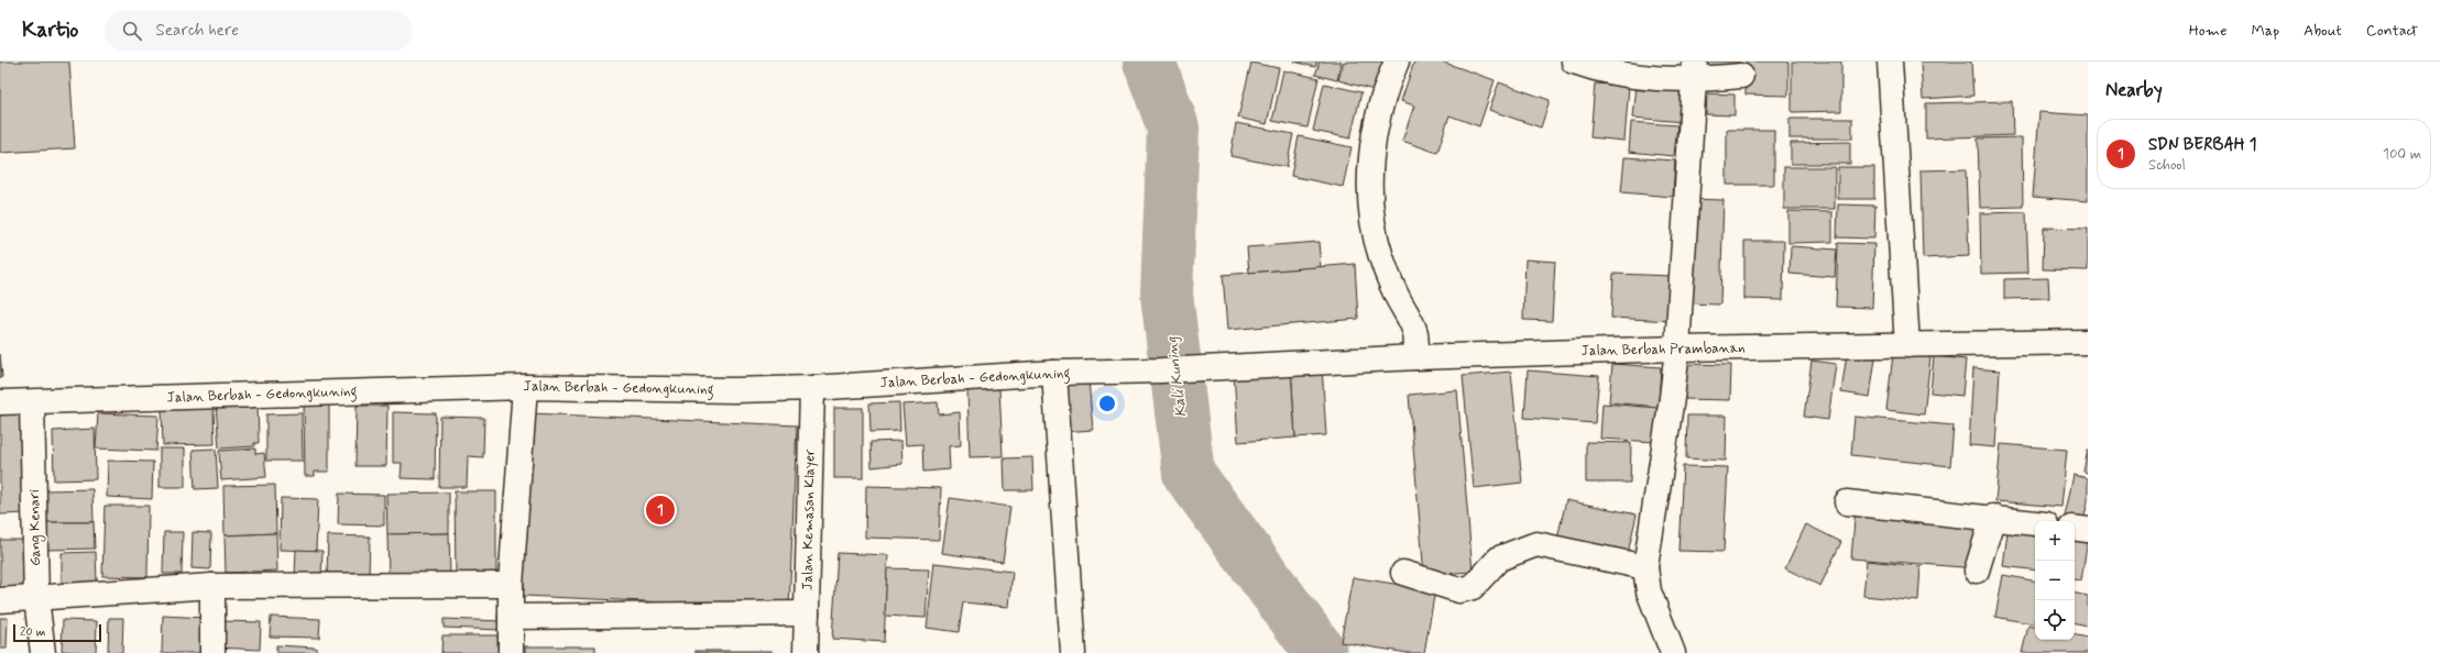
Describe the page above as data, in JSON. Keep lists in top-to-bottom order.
{
  "streets": {
    "street": [
      "Jalan Berbah Prambanan",
      "Jalan Berbah - Gedongkuning",
      "Jalan Kemasan Klayer",
      "Gang Kenari"
    ]
  },
  "crossings": [
    ["Jalan Berbah Prambanan", "Jalan Berbah - Gedongkuning"],
    ["Jalan Berbah - Gedongkuning", "Jalan Kemasan Klayer"],
    ["Jalan Berbah - Gedongkuning", "Gang Kenari"]
  ],
  "water": ["Kali Kuning"],
  "scale_bar": "20 m",
  "page": {
    "header": "Kartio",
    "search": "Search here",
    "nav": [
      "Home",
      "Map",
      "About",
      "Contact"
    ],
    "heading": "Nearby",
    "list": [
      {
        "mark": "1",
        "name": "SDN BERBAH 1",
        "note": "School",
        "value": "100 m"
      }
    ],
    "pins": "1",
    "map_buttons": ["+", "−"],
    "scale": "20 m"
  }
}
